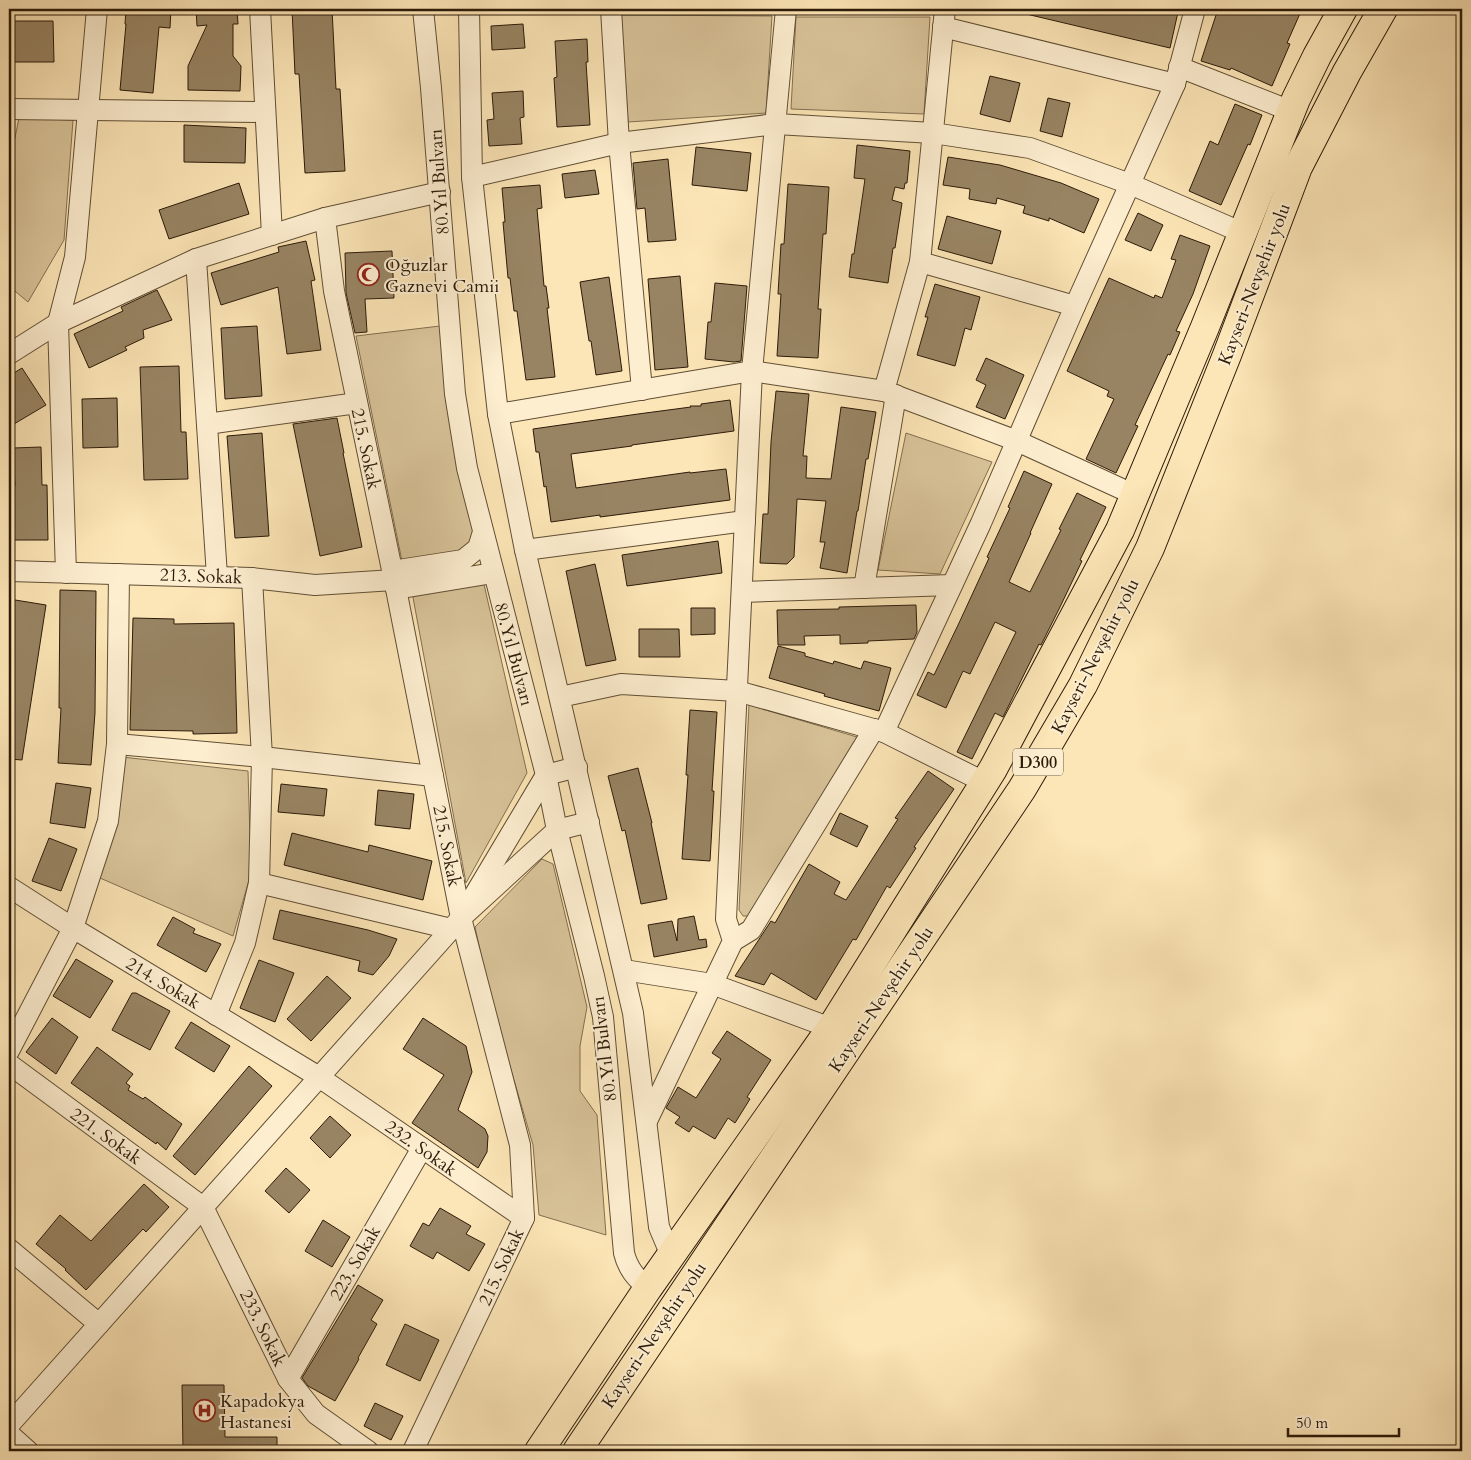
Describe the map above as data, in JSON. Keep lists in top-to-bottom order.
{
  "streets": {
    "highway": ["Kayseri-Nevşehir yolu", "D300"],
    "street": [
      "80.Yıl Bulvarı",
      "215. Sokak",
      "213. Sokak",
      "214. Sokak",
      "221. Sokak",
      "232. Sokak",
      "223. Sokak",
      "233. Sokak"
    ]
  },
  "crossings": [
    ["80.Yıl Bulvarı", "Kayseri-Nevşehir yolu"],
    ["80.Yıl Bulvarı", "213. Sokak"],
    ["215. Sokak", "213. Sokak"],
    ["215. Sokak", "232. Sokak"],
    ["214. Sokak", "232. Sokak"],
    ["221. Sokak", "233. Sokak"],
    ["232. Sokak", "223. Sokak"],
    ["223. Sokak", "233. Sokak"]
  ],
  "places": {
    "mosque": ["Oğuzlar Gaznevi Camii"],
    "hospital": ["Kapadokya Hastanesi"]
  },
  "scale_bar": "50 m"
}
